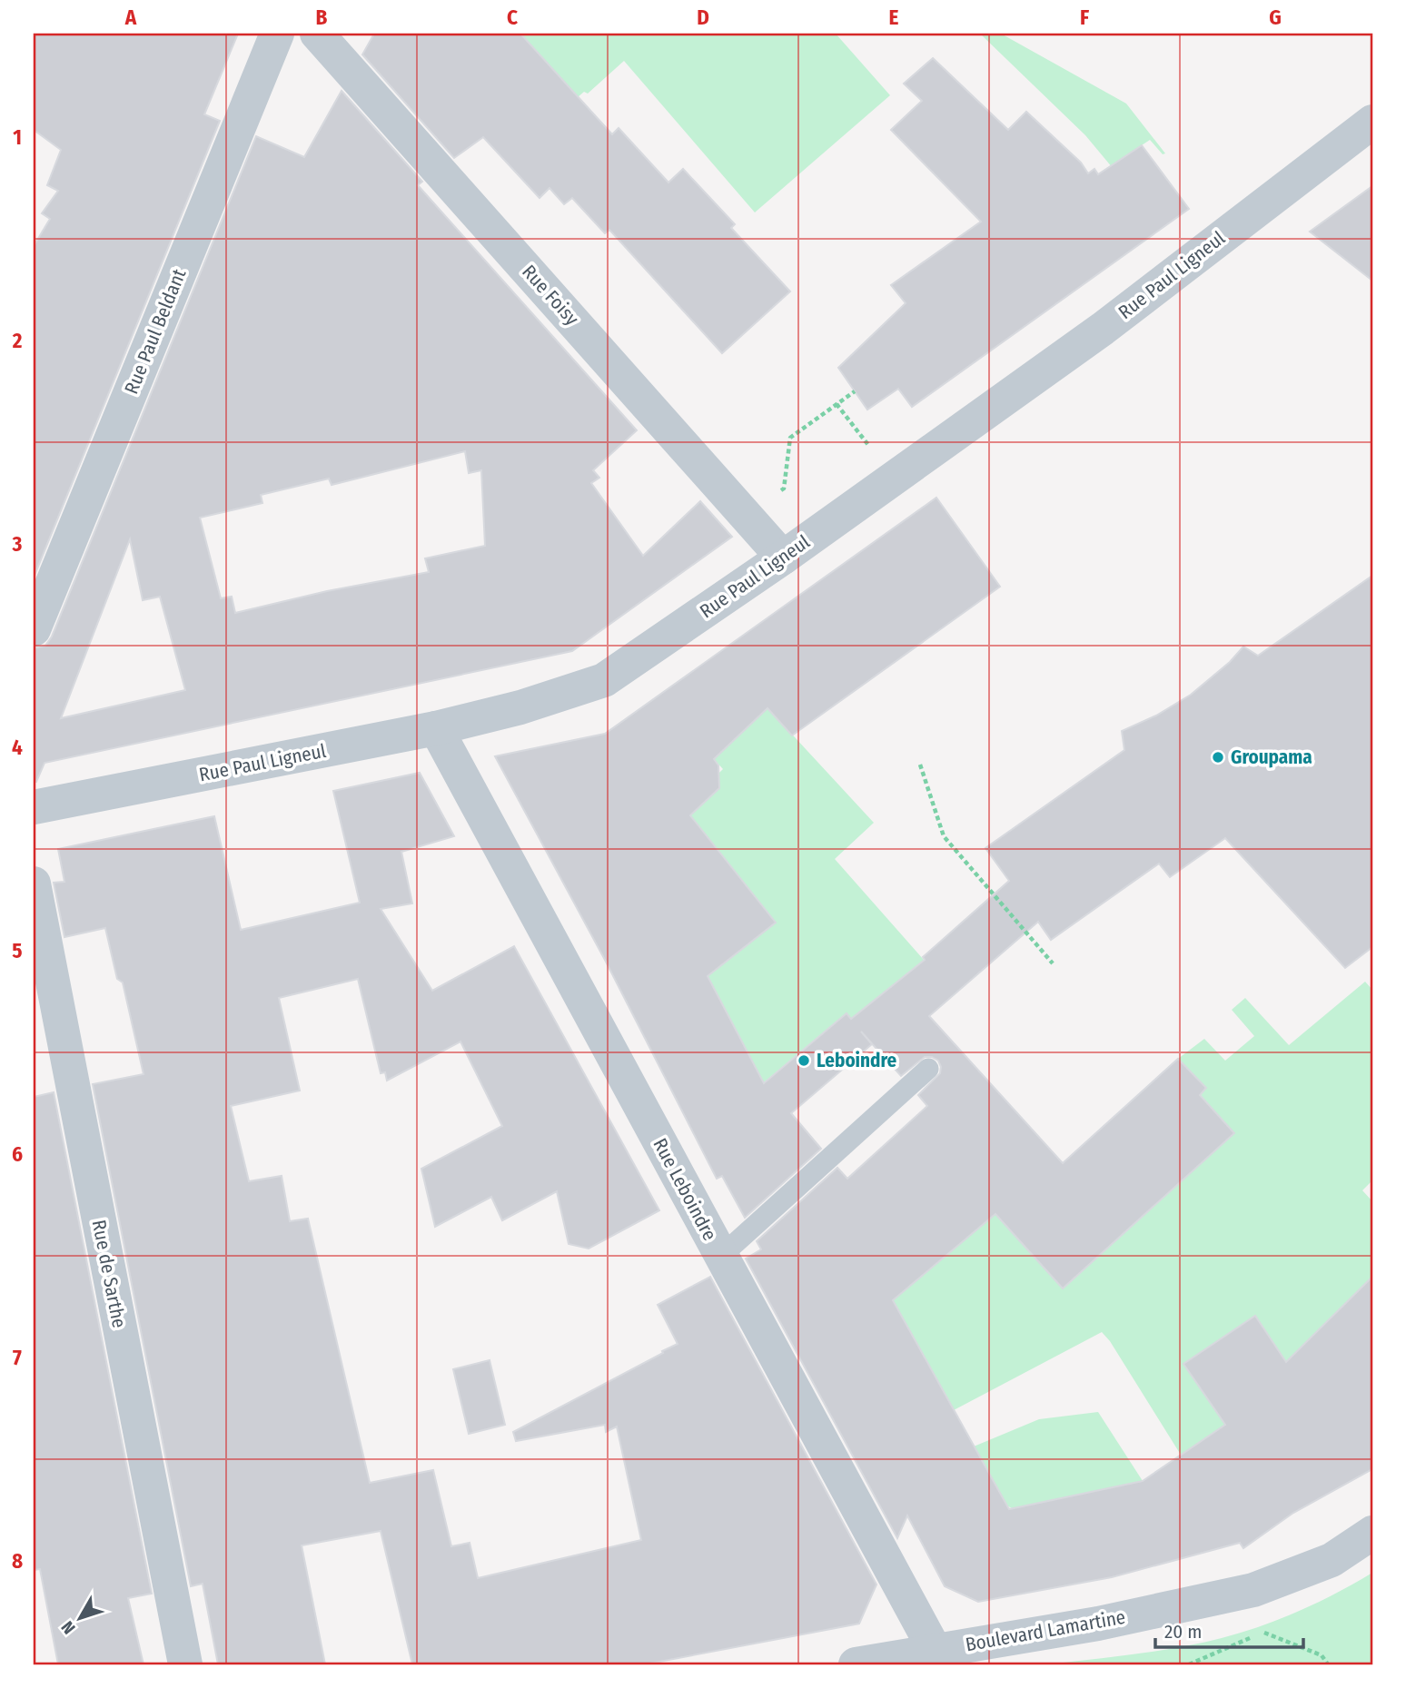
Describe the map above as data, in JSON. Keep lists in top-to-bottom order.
{
  "streets": {
    "street": [
      "Rue Paul Ligneul",
      "Rue Foisy",
      "Rue Paul Beldant",
      "Rue Leboindre",
      "Rue de Sarthe",
      "Boulevard Lamartine"
    ]
  },
  "crossings": [
    ["Rue Paul Ligneul", "Rue Foisy"],
    ["Rue Paul Ligneul", "Rue Leboindre"],
    ["Rue Leboindre", "Boulevard Lamartine"]
  ],
  "places": ["Groupama", "Leboindre"],
  "scale_bar": "20 m",
  "north": "bottom left",
  "grid": {
    "columns": [
      "A",
      "B",
      "C",
      "D",
      "E",
      "F",
      "G"
    ],
    "rows": [
      "1",
      "2",
      "3",
      "4",
      "5",
      "6",
      "7",
      "8"
    ]
  }
}
